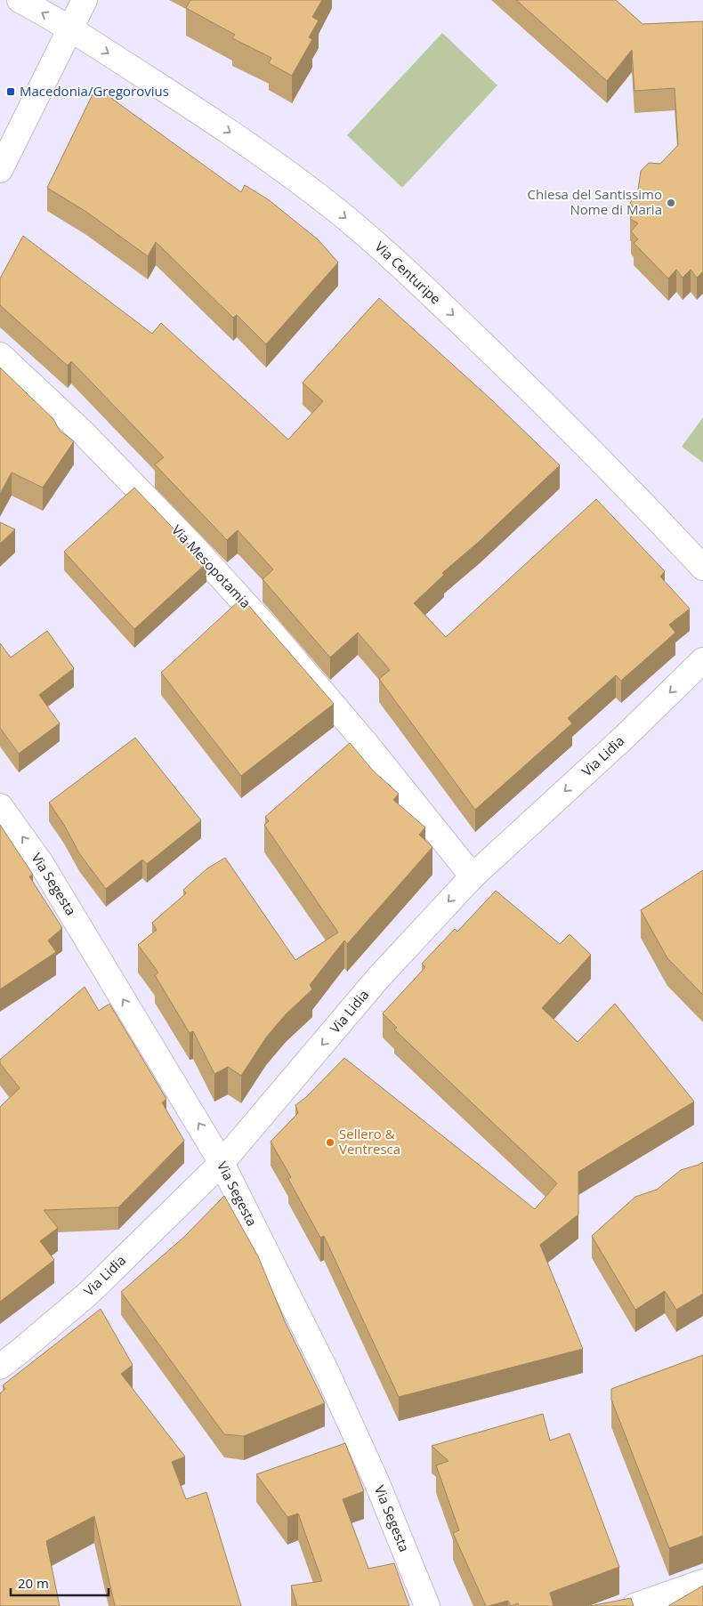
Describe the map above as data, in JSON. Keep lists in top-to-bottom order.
{
  "streets": {
    "street": [
      "Via Centuripe",
      "Via Mesopotamia",
      "Via Lidia",
      "Via Segesta"
    ]
  },
  "crossings": [
    ["Via Mesopotamia", "Via Lidia"],
    ["Via Lidia", "Via Segesta"]
  ],
  "one_way": ["Via Centuripe", "Via Lidia", "Via Segesta"],
  "places": {
    "transit": ["Macedonia/Gregorovius"],
    "other": ["Chiesa del Santissimo Nome di Maria", "Sellero & Ventresca"]
  },
  "scale_bar": "20 m"
}
